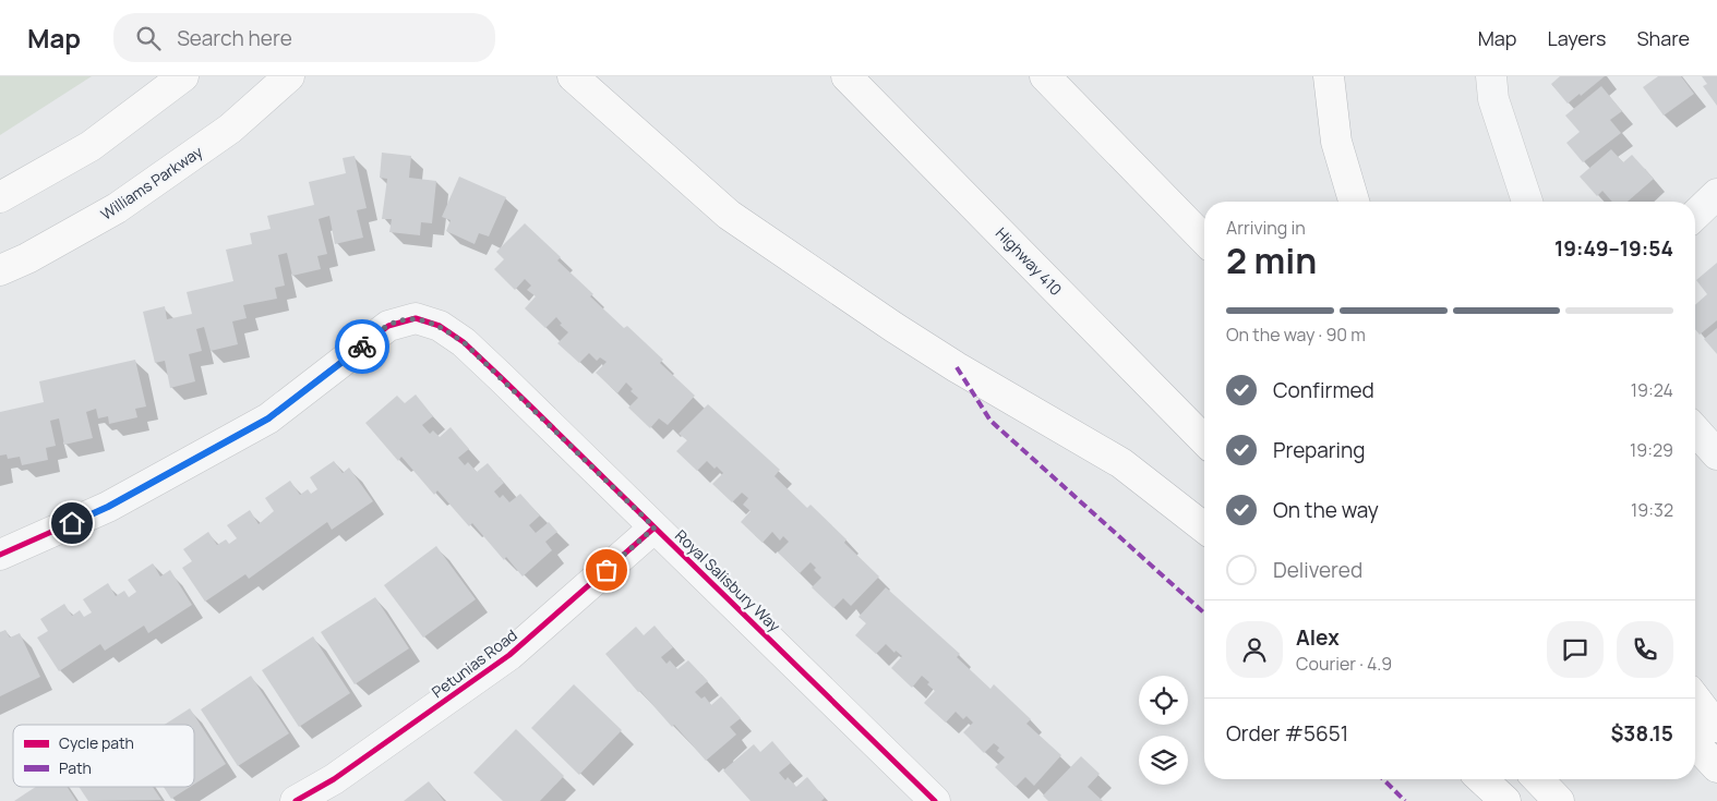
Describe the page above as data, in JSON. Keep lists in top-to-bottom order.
{
  "streets": {
    "main road": ["Williams Parkway", "Highway 410"],
    "street": ["Royal Salisbury Way", "Petunias Road"]
  },
  "crossings": [
    ["Royal Salisbury Way", "Petunias Road"]
  ],
  "legend": ["Cycle path", "Path"],
  "page": {
    "header": "Map",
    "search": "Search here",
    "nav": ["Map", "Layers", "Share"],
    "heading": ["2 min", "Arriving in", "19:49–19:54"],
    "panel": [
      "Alex",
      "Courier · 4.9",
      "Order #5651",
      "$38.15"
    ],
    "bar": "On the way · 90 m",
    "list": [
      ["Confirmed", "19:24"],
      ["Preparing", "19:29"],
      ["On the way", "19:32"],
      "Delivered"
    ]
  }
}
